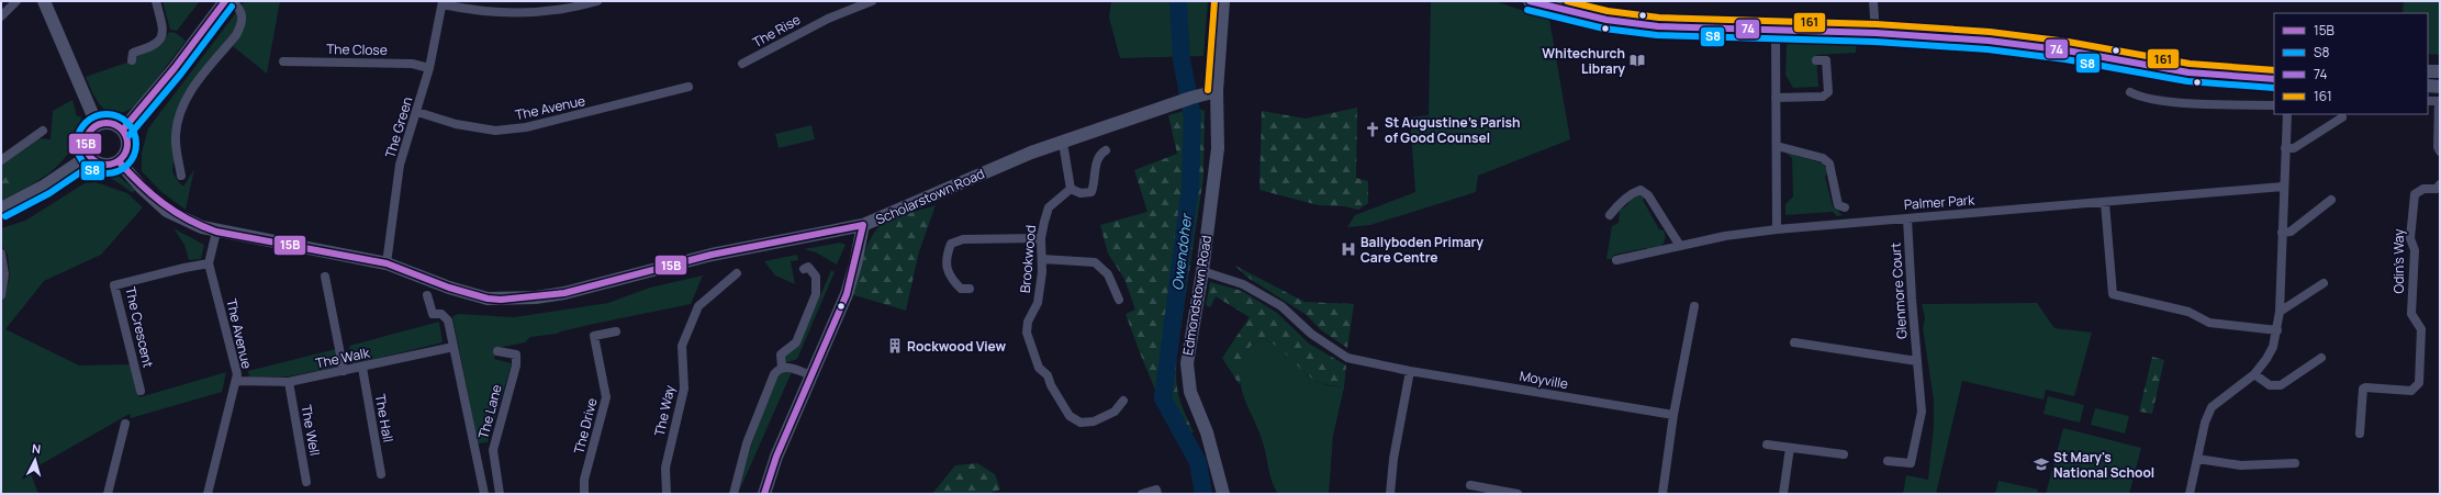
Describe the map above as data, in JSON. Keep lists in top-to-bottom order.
{
  "streets": {
    "main road": ["Scholarstown Road", "Edmondstown Road"],
    "street": [
      "The Rise",
      "The Close",
      "The Avenue",
      "The Green",
      "Palmer Park",
      "Brookwood",
      "Odin's Way",
      "Glenmore Court",
      "The Crescent",
      "The Walk",
      "Moyville",
      "The Way",
      "The Lane",
      "The Hall",
      "The Drive",
      "The Well"
    ]
  },
  "crossings": [
    ["The Close", "The Green"],
    ["The Avenue", "The Green"],
    ["The Avenue", "Scholarstown Road"],
    ["The Avenue", "The Crescent"],
    ["The Avenue", "The Walk"],
    ["The Green", "Scholarstown Road"],
    ["Scholarstown Road", "Edmondstown Road"],
    ["Palmer Park", "Glenmore Court"],
    ["Edmondstown Road", "Moyville"],
    ["The Walk", "The Hall"],
    ["The Walk", "The Well"]
  ],
  "water": ["Owendoher"],
  "places": {
    "library": ["Whitechurch Library"],
    "church": ["St Augustine's Parish of Good Counsel"],
    "hospital": ["Ballyboden Primary Care Centre"],
    "building": ["Rockwood View"],
    "school or university": ["St Mary's National School"]
  },
  "lines": [
    "transit line 15B",
    "transit line 74",
    "transit line 161",
    "transit line S8"
  ],
  "legend": [
    "15B",
    "S8",
    "74",
    "161"
  ],
  "north": "top"
}
